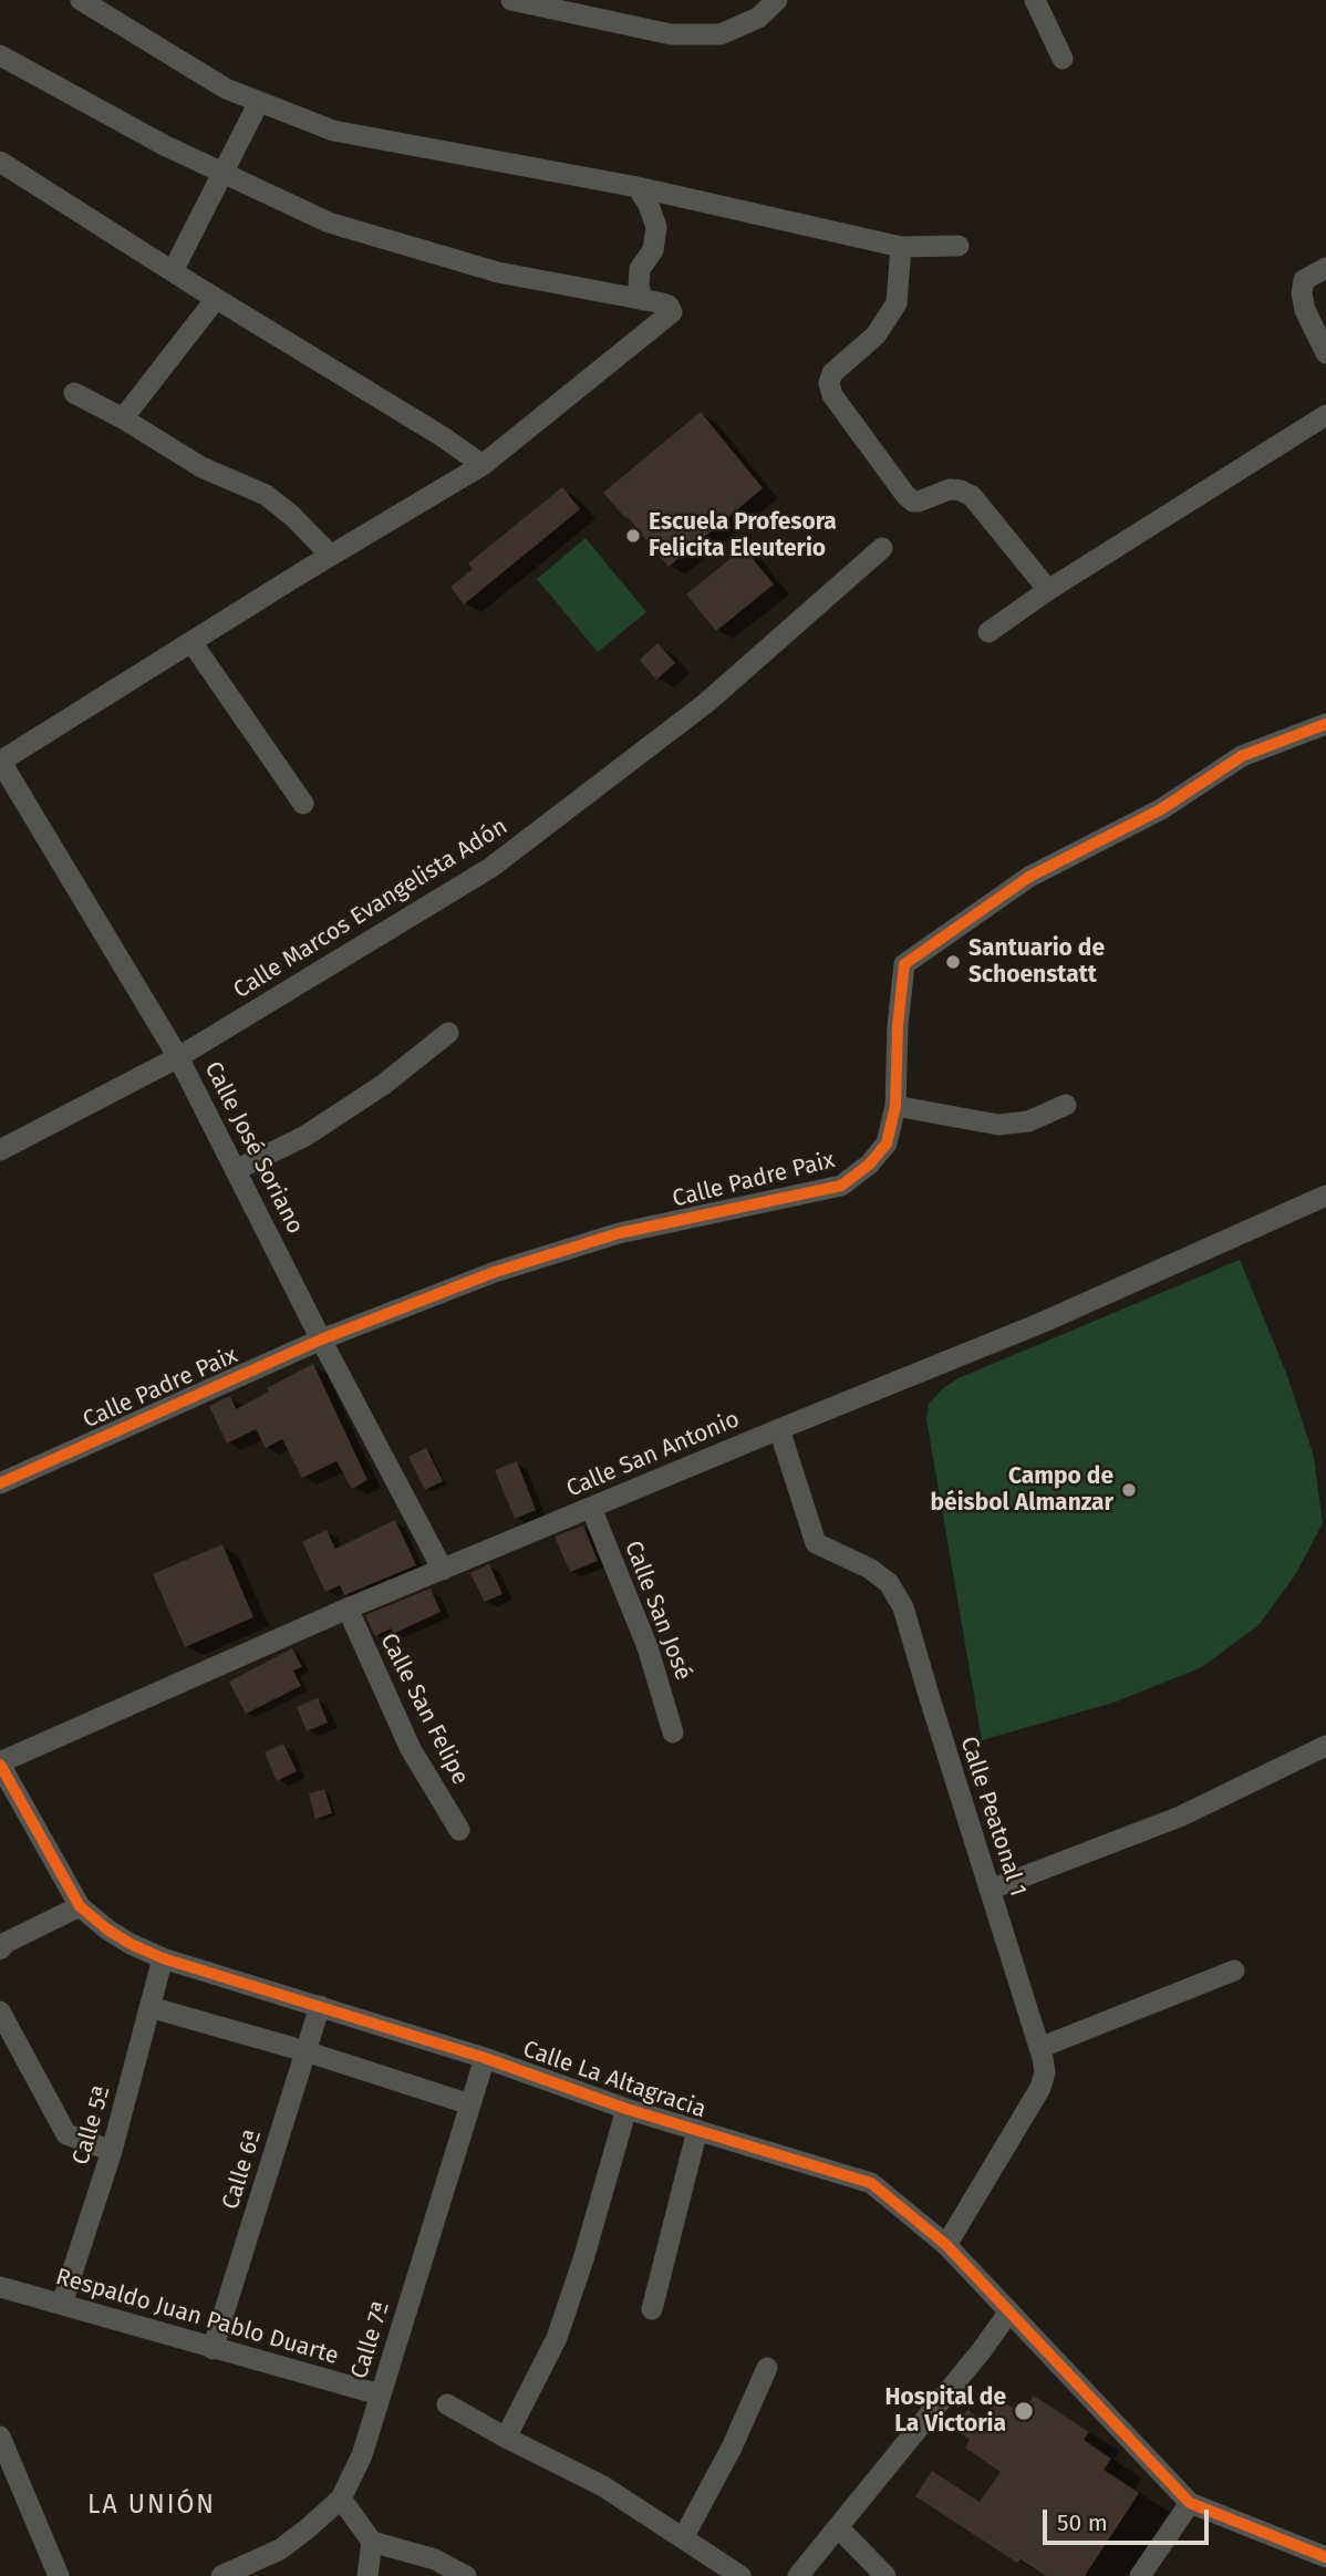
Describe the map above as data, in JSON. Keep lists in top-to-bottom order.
{
  "streets": {
    "street": [
      "Calle Marcos Evangelista Adón",
      "Calle José Soriano",
      "Calle Padre Paix",
      "Calle San Antonio",
      "Calle San José",
      "Calle San Felipe",
      "Calle Peatonal 1",
      "Calle La Altagracia",
      "Calle 5ª",
      "Calle 6ª",
      "Respaldo Juan Pablo Duarte",
      "Calle 7ª"
    ]
  },
  "crossings": [
    ["Calle Marcos Evangelista Adón", "Calle José Soriano"],
    ["Calle José Soriano", "Calle Padre Paix"],
    ["Calle José Soriano", "Calle San Antonio"],
    ["Calle San Antonio", "Calle San José"],
    ["Calle San Antonio", "Calle San Felipe"],
    ["Calle San Antonio", "Calle Peatonal 1"],
    ["Calle San Antonio", "Calle La Altagracia"],
    ["Calle Peatonal 1", "Calle La Altagracia"],
    ["Calle La Altagracia", "Calle 5ª"],
    ["Calle La Altagracia", "Calle 6ª"],
    ["Calle La Altagracia", "Calle 7ª"],
    ["Calle 5ª", "Respaldo Juan Pablo Duarte"],
    ["Calle 6ª", "Respaldo Juan Pablo Duarte"],
    ["Respaldo Juan Pablo Duarte", "Calle 7ª"]
  ],
  "districts": ["LA UNIÓN"],
  "places": [
    "Escuela Profesora Felicita Eleuterio",
    "Santuario de Schoenstatt",
    "Campo de béisbol Almanzar",
    "Hospital de La Victoria"
  ],
  "scale_bar": "50 m"
}
